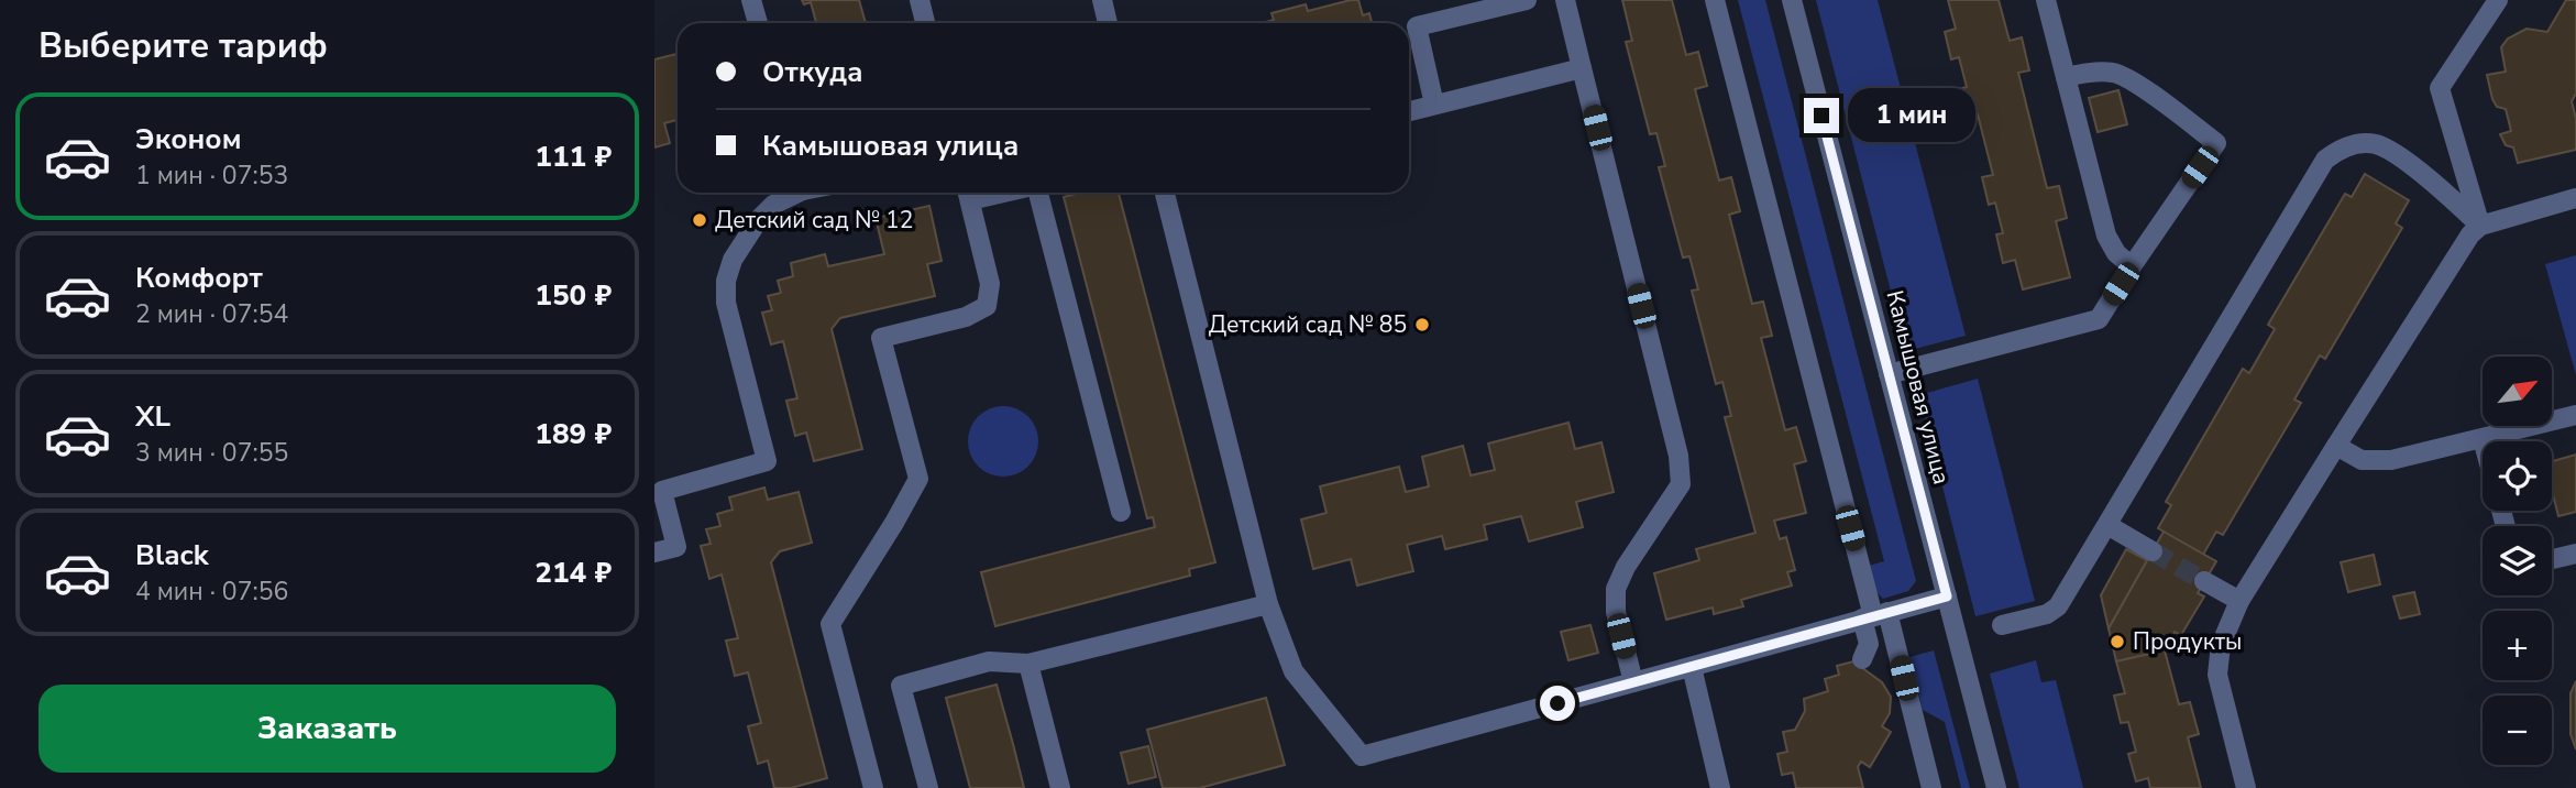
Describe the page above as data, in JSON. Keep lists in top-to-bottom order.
{
  "streets": {
    "street": ["Камышовая улица"]
  },
  "places": ["Детский сад № 12", "Детский сад № 85", "Продукты"],
  "north": "top right",
  "page": {
    "heading": "Выберите тариф",
    "banner": ["Откуда", "Камышовая улица"],
    "bubble": "1 мин",
    "list": [
      {
        "name": "Эконом",
        "note": "1 мин · 07:53",
        "value": "111 ₽"
      },
      {
        "name": "Комфорт",
        "note": "2 мин · 07:54",
        "value": "150 ₽"
      },
      {
        "name": "XL",
        "note": "3 мин · 07:55",
        "value": "189 ₽"
      },
      {
        "name": "Black",
        "note": "4 мин · 07:56",
        "value": "214 ₽"
      }
    ],
    "map_buttons": ["+", "−"],
    "buttons": "Заказать"
  }
}
